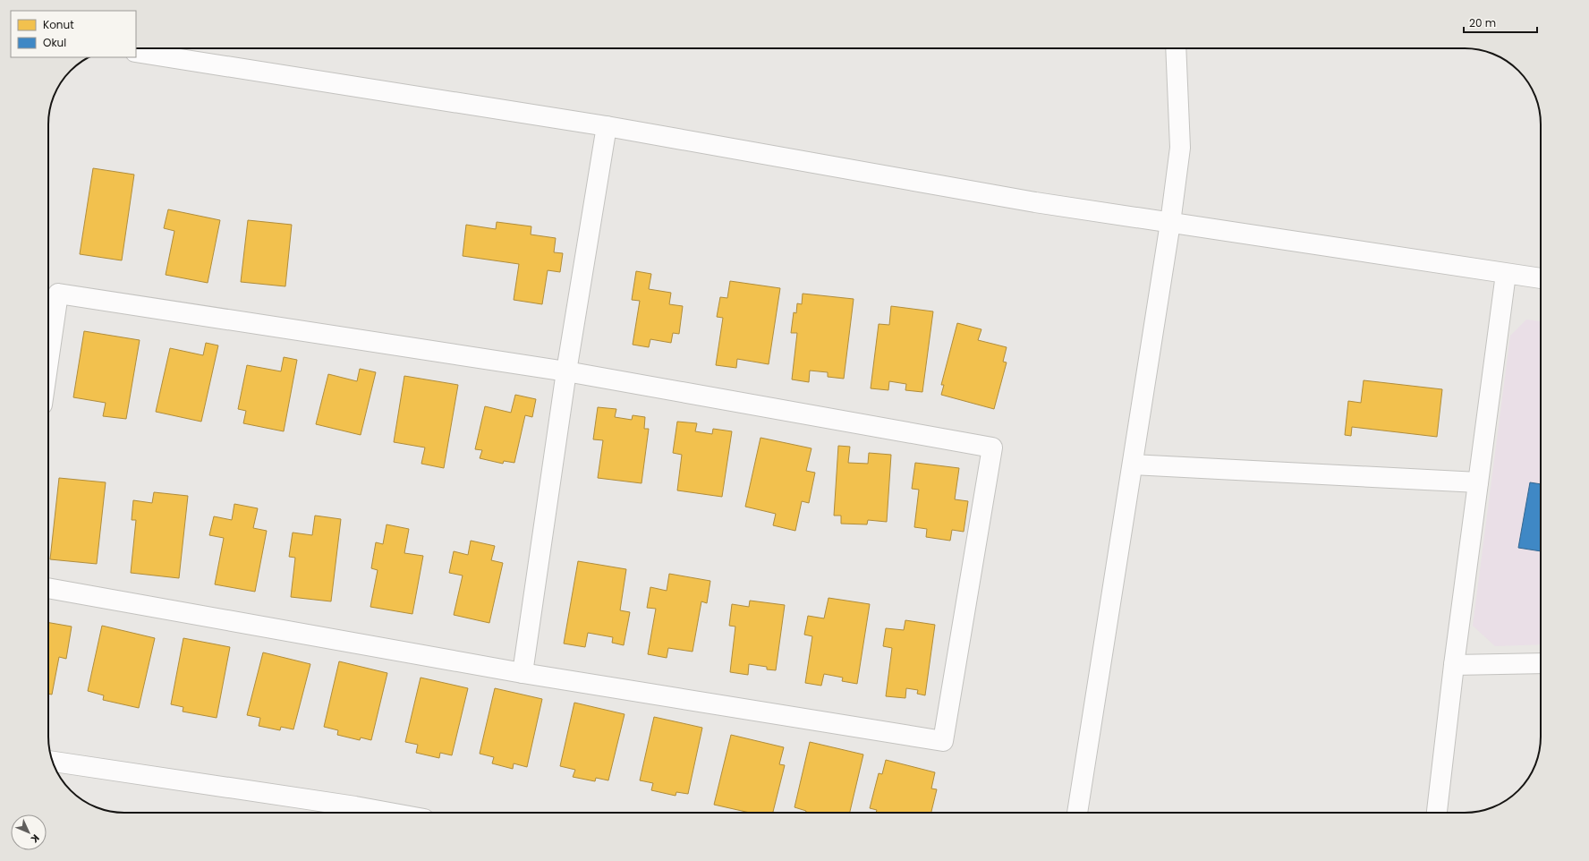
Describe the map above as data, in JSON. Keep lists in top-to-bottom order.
{
  "legend": ["Konut", "Okul"],
  "scale_bar": "20 m",
  "north": "bottom right"
}
